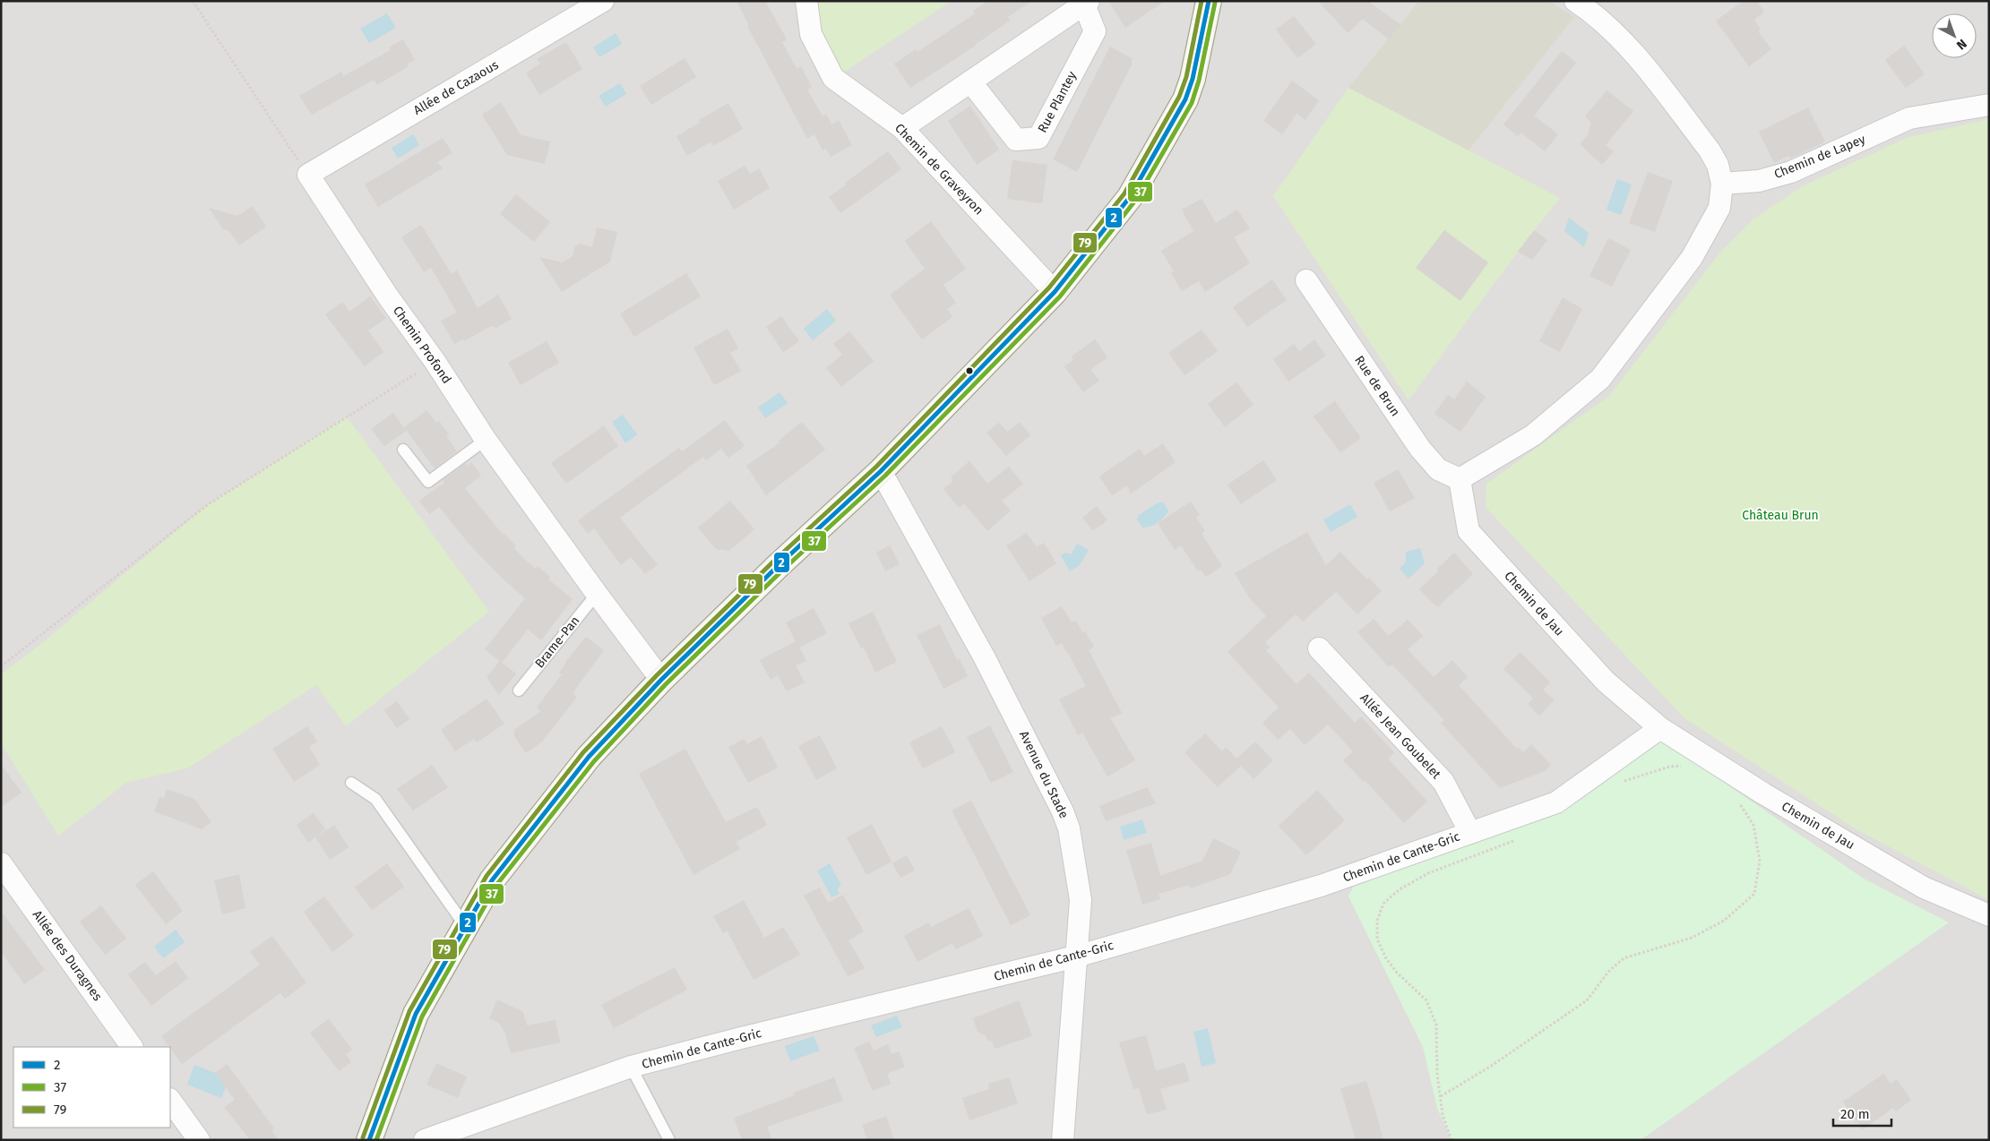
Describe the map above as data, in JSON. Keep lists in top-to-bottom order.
{
  "streets": {
    "street": [
      "Allée de Cazaous",
      "Rue Plantey",
      "Chemin de Lapey",
      "Chemin de Graveyron",
      "Chemin Profond",
      "Rue de Brun",
      "Chemin de Jau",
      "Allée Jean Goubelet",
      "Avenue du Stade",
      "Chemin de Cante-Gric",
      "Allée des Duragnes"
    ],
    "lane": ["Brame-Pan"]
  },
  "crossings": [
    ["Allée de Cazaous", "Chemin Profond"],
    ["Rue Plantey", "Chemin de Graveyron"],
    ["Chemin Profond", "Brame-Pan"],
    ["Rue de Brun", "Chemin de Jau"],
    ["Chemin de Jau", "Chemin de Cante-Gric"],
    ["Allée Jean Goubelet", "Chemin de Cante-Gric"],
    ["Avenue du Stade", "Chemin de Cante-Gric"]
  ],
  "parks": ["Château Brun"],
  "lines": ["transit line 2", "transit line 79", "transit line 37"],
  "legend": ["2", "37", "79"],
  "scale_bar": "20 m",
  "north": "bottom right"
}
